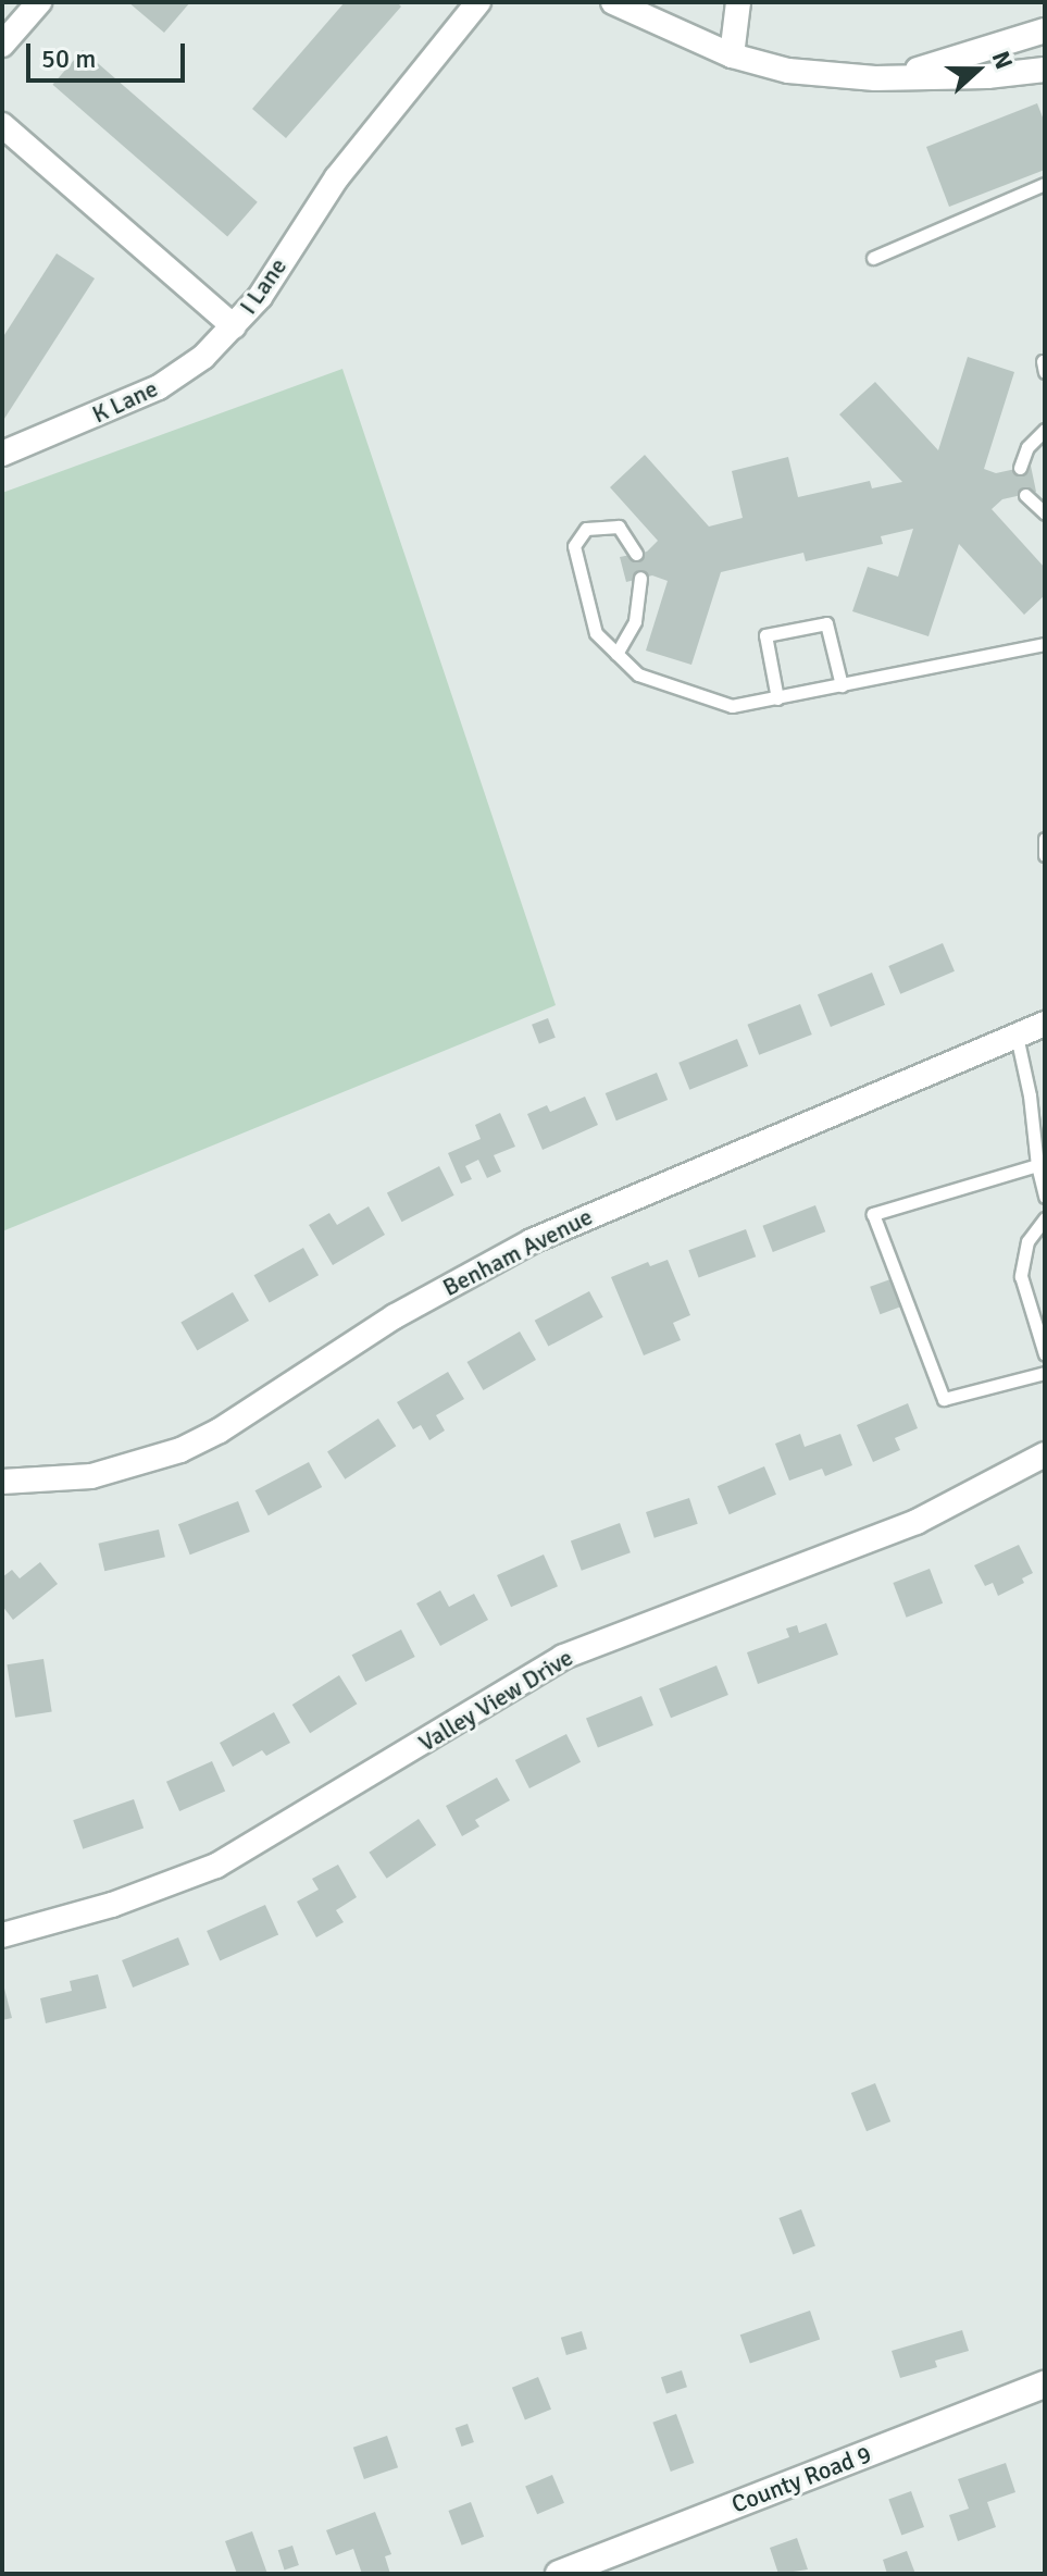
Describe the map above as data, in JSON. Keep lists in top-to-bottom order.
{
  "streets": {
    "street": [
      "I Lane",
      "K Lane",
      "Benham Avenue",
      "Valley View Drive",
      "County Road 9"
    ]
  },
  "crossings": [
    ["I Lane", "K Lane"]
  ],
  "scale_bar": "50 m",
  "north": "right"
}
